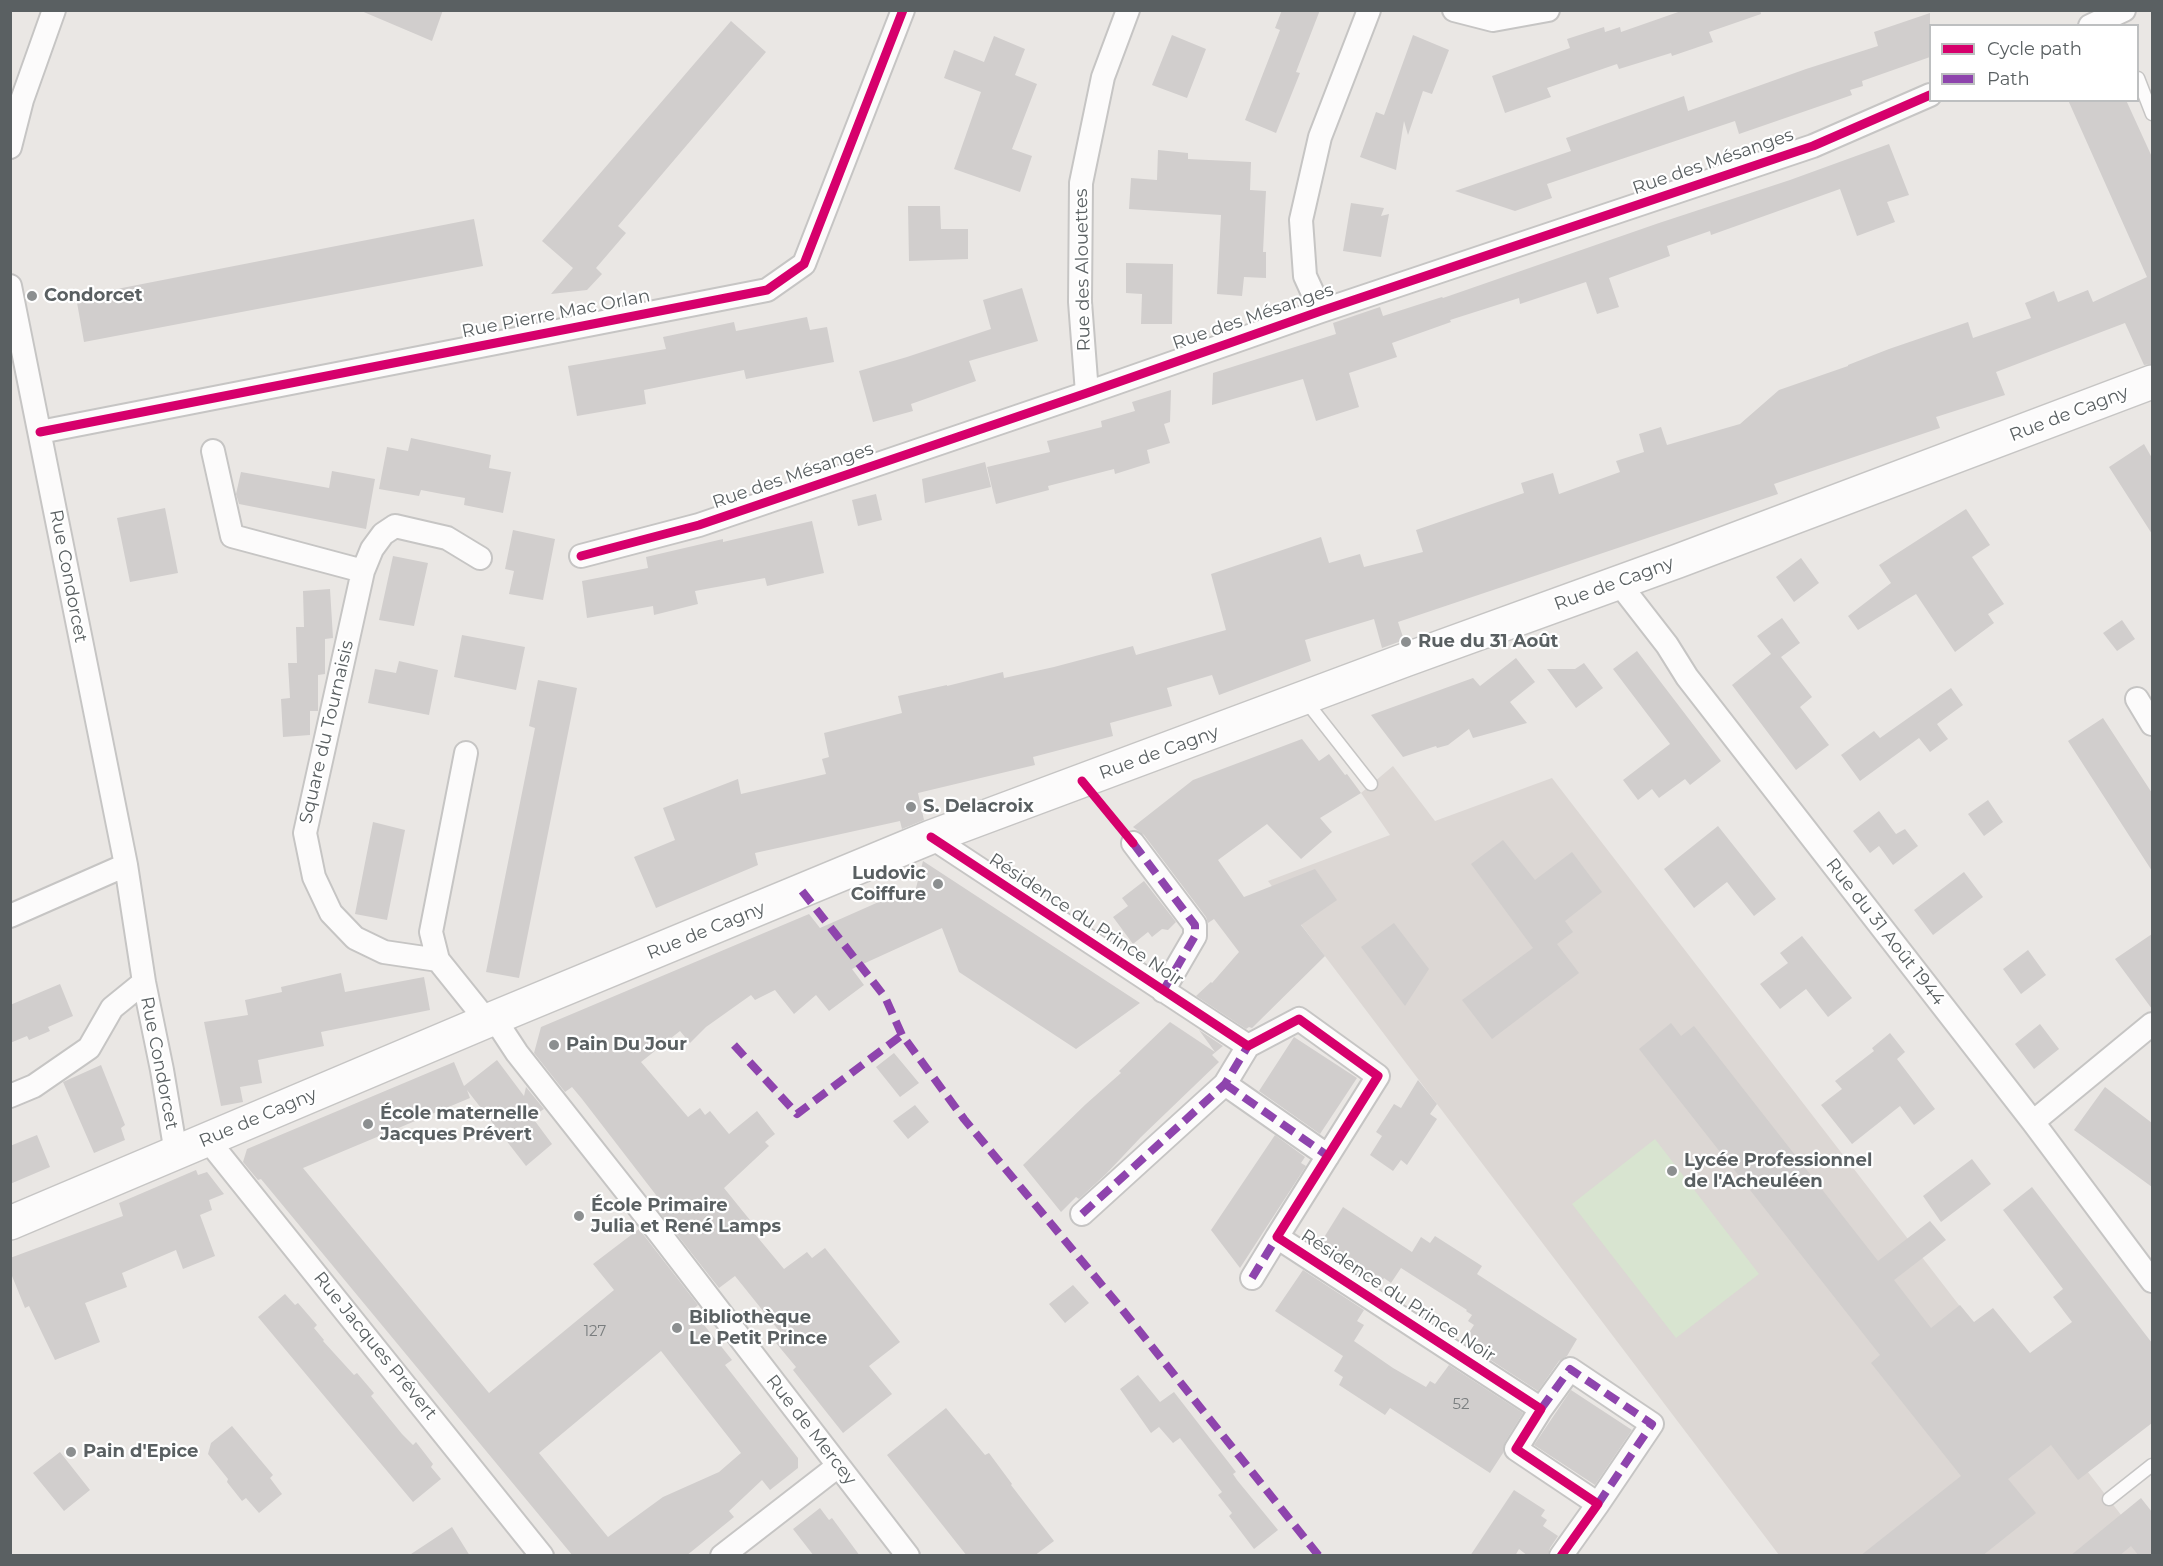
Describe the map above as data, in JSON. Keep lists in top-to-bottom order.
{
  "streets": {
    "main road": ["Rue de Cagny"],
    "street": [
      "Rue des Mésanges",
      "Rue des Alouettes",
      "Rue Pierre Mac Orlan",
      "Rue Condorcet",
      "Square du Tournaisis",
      "Résidence du Prince Noir",
      "Rue du 31 Août 1944",
      "Rue Jacques Prévert",
      "Rue de Mercey"
    ]
  },
  "crossings": [
    ["Rue des Mésanges", "Rue des Alouettes"],
    ["Rue Pierre Mac Orlan", "Rue Condorcet"],
    ["Rue de Cagny", "Rue Condorcet"],
    ["Rue de Cagny", "Résidence du Prince Noir"],
    ["Rue de Cagny", "Rue du 31 Août 1944"],
    ["Rue de Cagny", "Rue Jacques Prévert"],
    ["Rue de Cagny", "Rue de Mercey"]
  ],
  "places": [
    "Condorcet",
    "Rue du 31 Août",
    "S. Delacroix",
    "Ludovic Coiffure",
    "Pain Du Jour",
    "École maternelle Jacques Prévert",
    "Lycée Professionnel de l'Acheuléen",
    "École Primaire Julia et René Lamps",
    "Bibliothèque Le Petit Prince",
    "Pain d'Epice"
  ],
  "house_numbers": ["127", "52"],
  "legend": ["Cycle path", "Path"]
}
